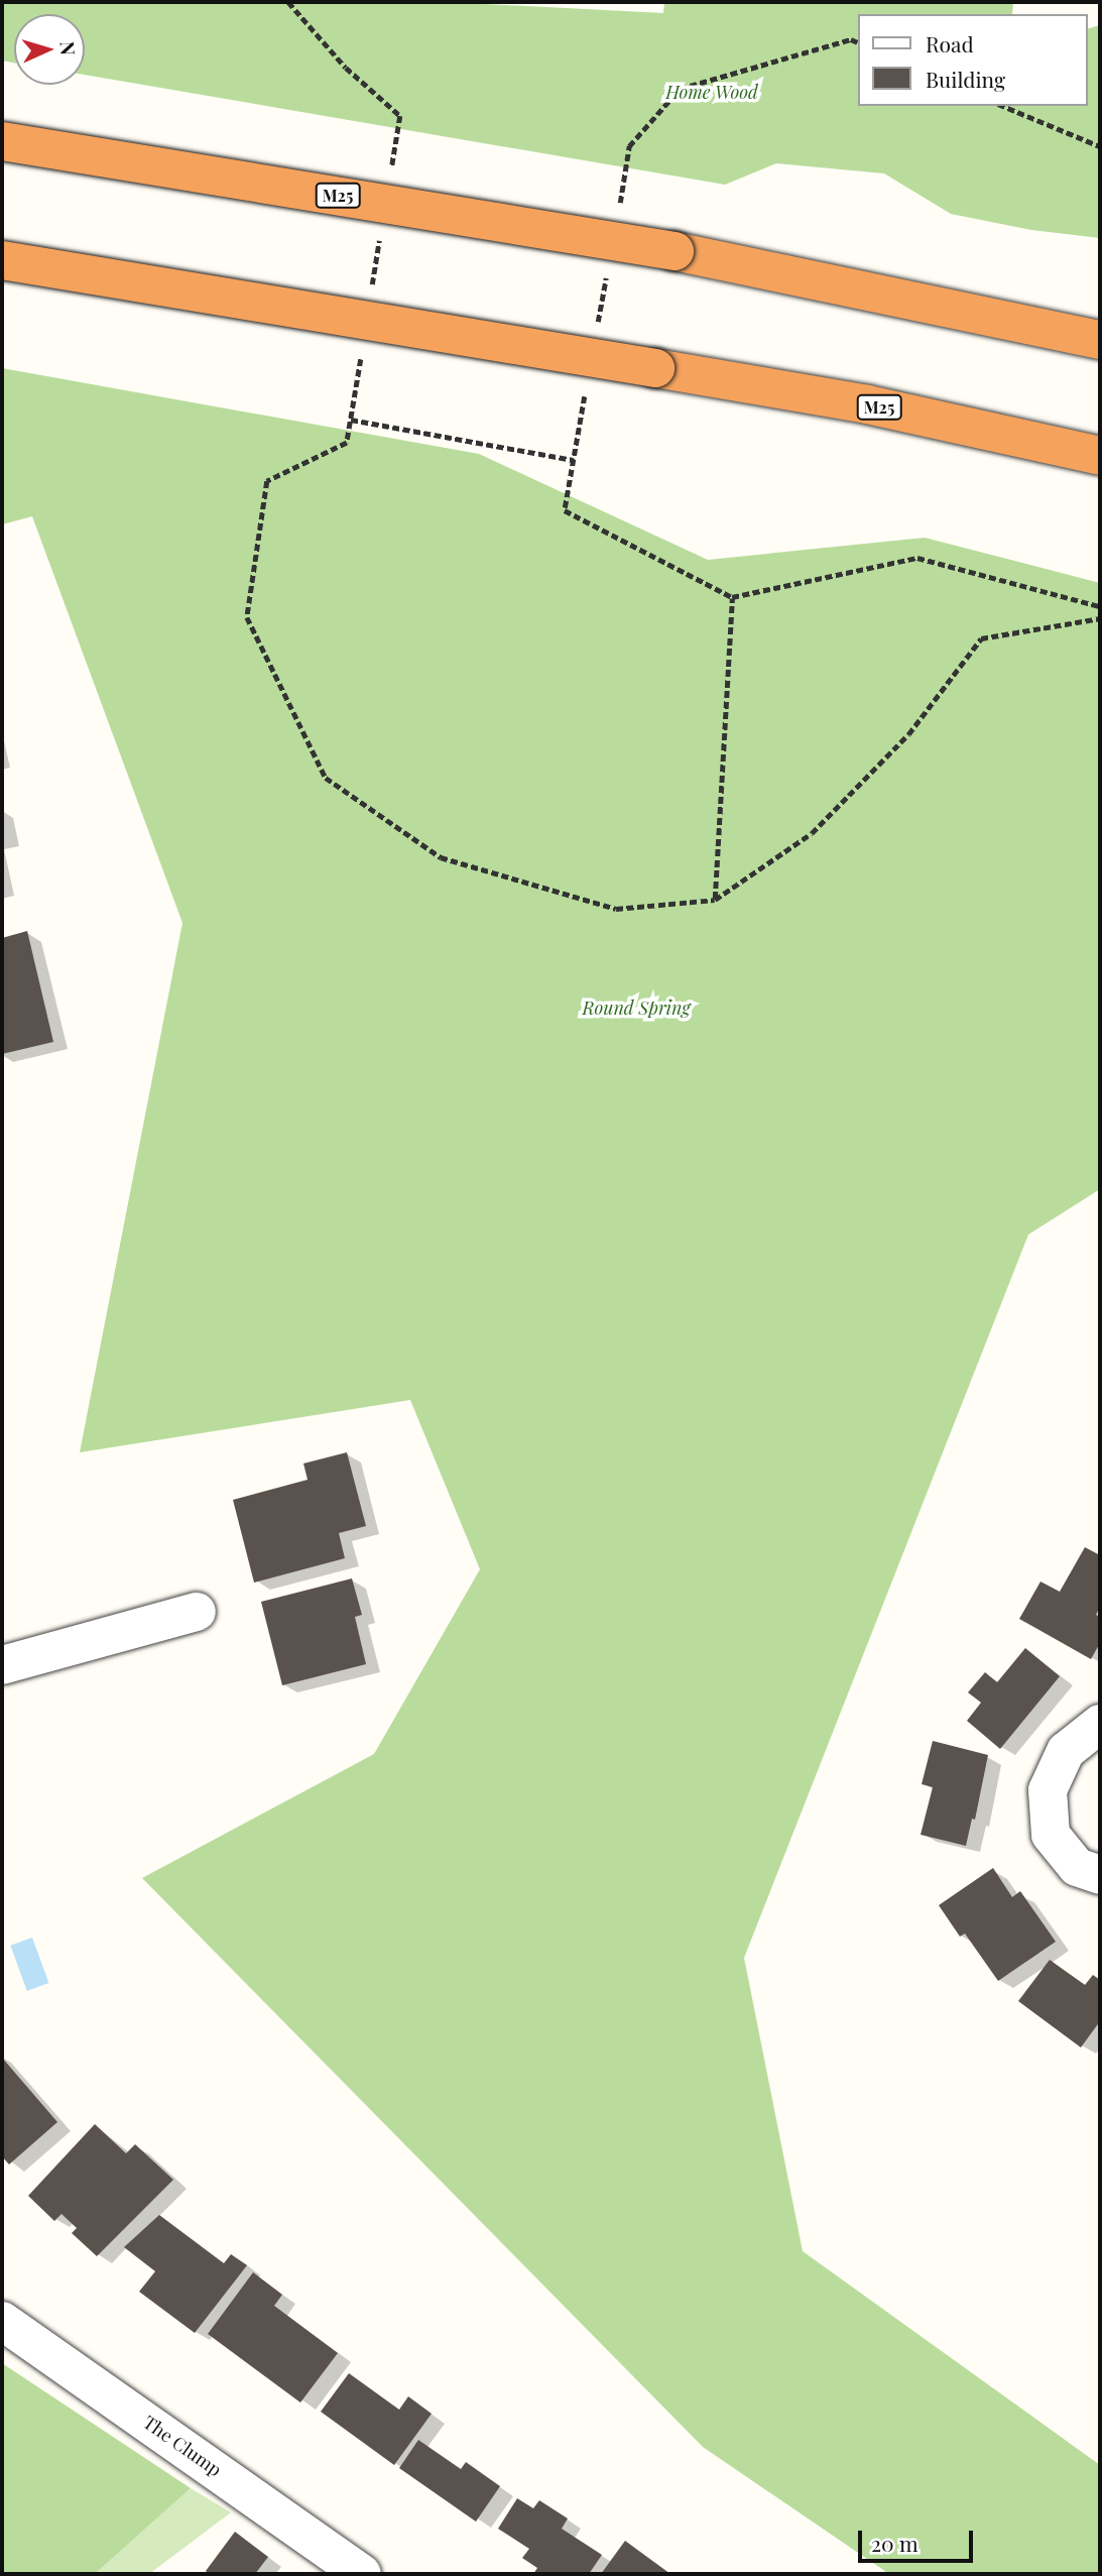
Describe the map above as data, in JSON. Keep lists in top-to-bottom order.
{
  "streets": {
    "highway": ["M25"],
    "street": ["The Clump"]
  },
  "parks": ["Home Wood", "Round Spring"],
  "legend": ["Road", "Building"],
  "scale_bar": "20 m",
  "north": "right"
}
